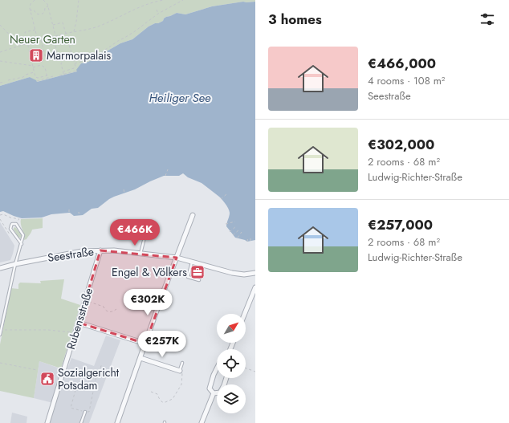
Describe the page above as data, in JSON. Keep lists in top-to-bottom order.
{
  "streets": {
    "street": ["Seestraße", "Rubensstraße"]
  },
  "crossings": [
    ["Seestraße", "Rubensstraße"]
  ],
  "water": ["Heiliger See"],
  "parks": ["Neuer Garten"],
  "places": {
    "building": ["Marmorpalais"],
    "office": ["Engel & Völkers"],
    "public building": ["Sozialgericht Potsdam"]
  },
  "north": "top right",
  "page": {
    "heading": "3 homes",
    "list": [
      {
        "name": "€466,000",
        "note": "4 rooms · 108 m² · Seestraße"
      },
      {
        "name": "€302,000",
        "note": "2 rooms · 68 m² · Ludwig-Richter-Straße"
      },
      {
        "name": "€257,000",
        "note": "2 rooms · 68 m² · Ludwig-Richter-Straße"
      }
    ],
    "price": ["€466K", "€302K", "€257K"]
  }
}
